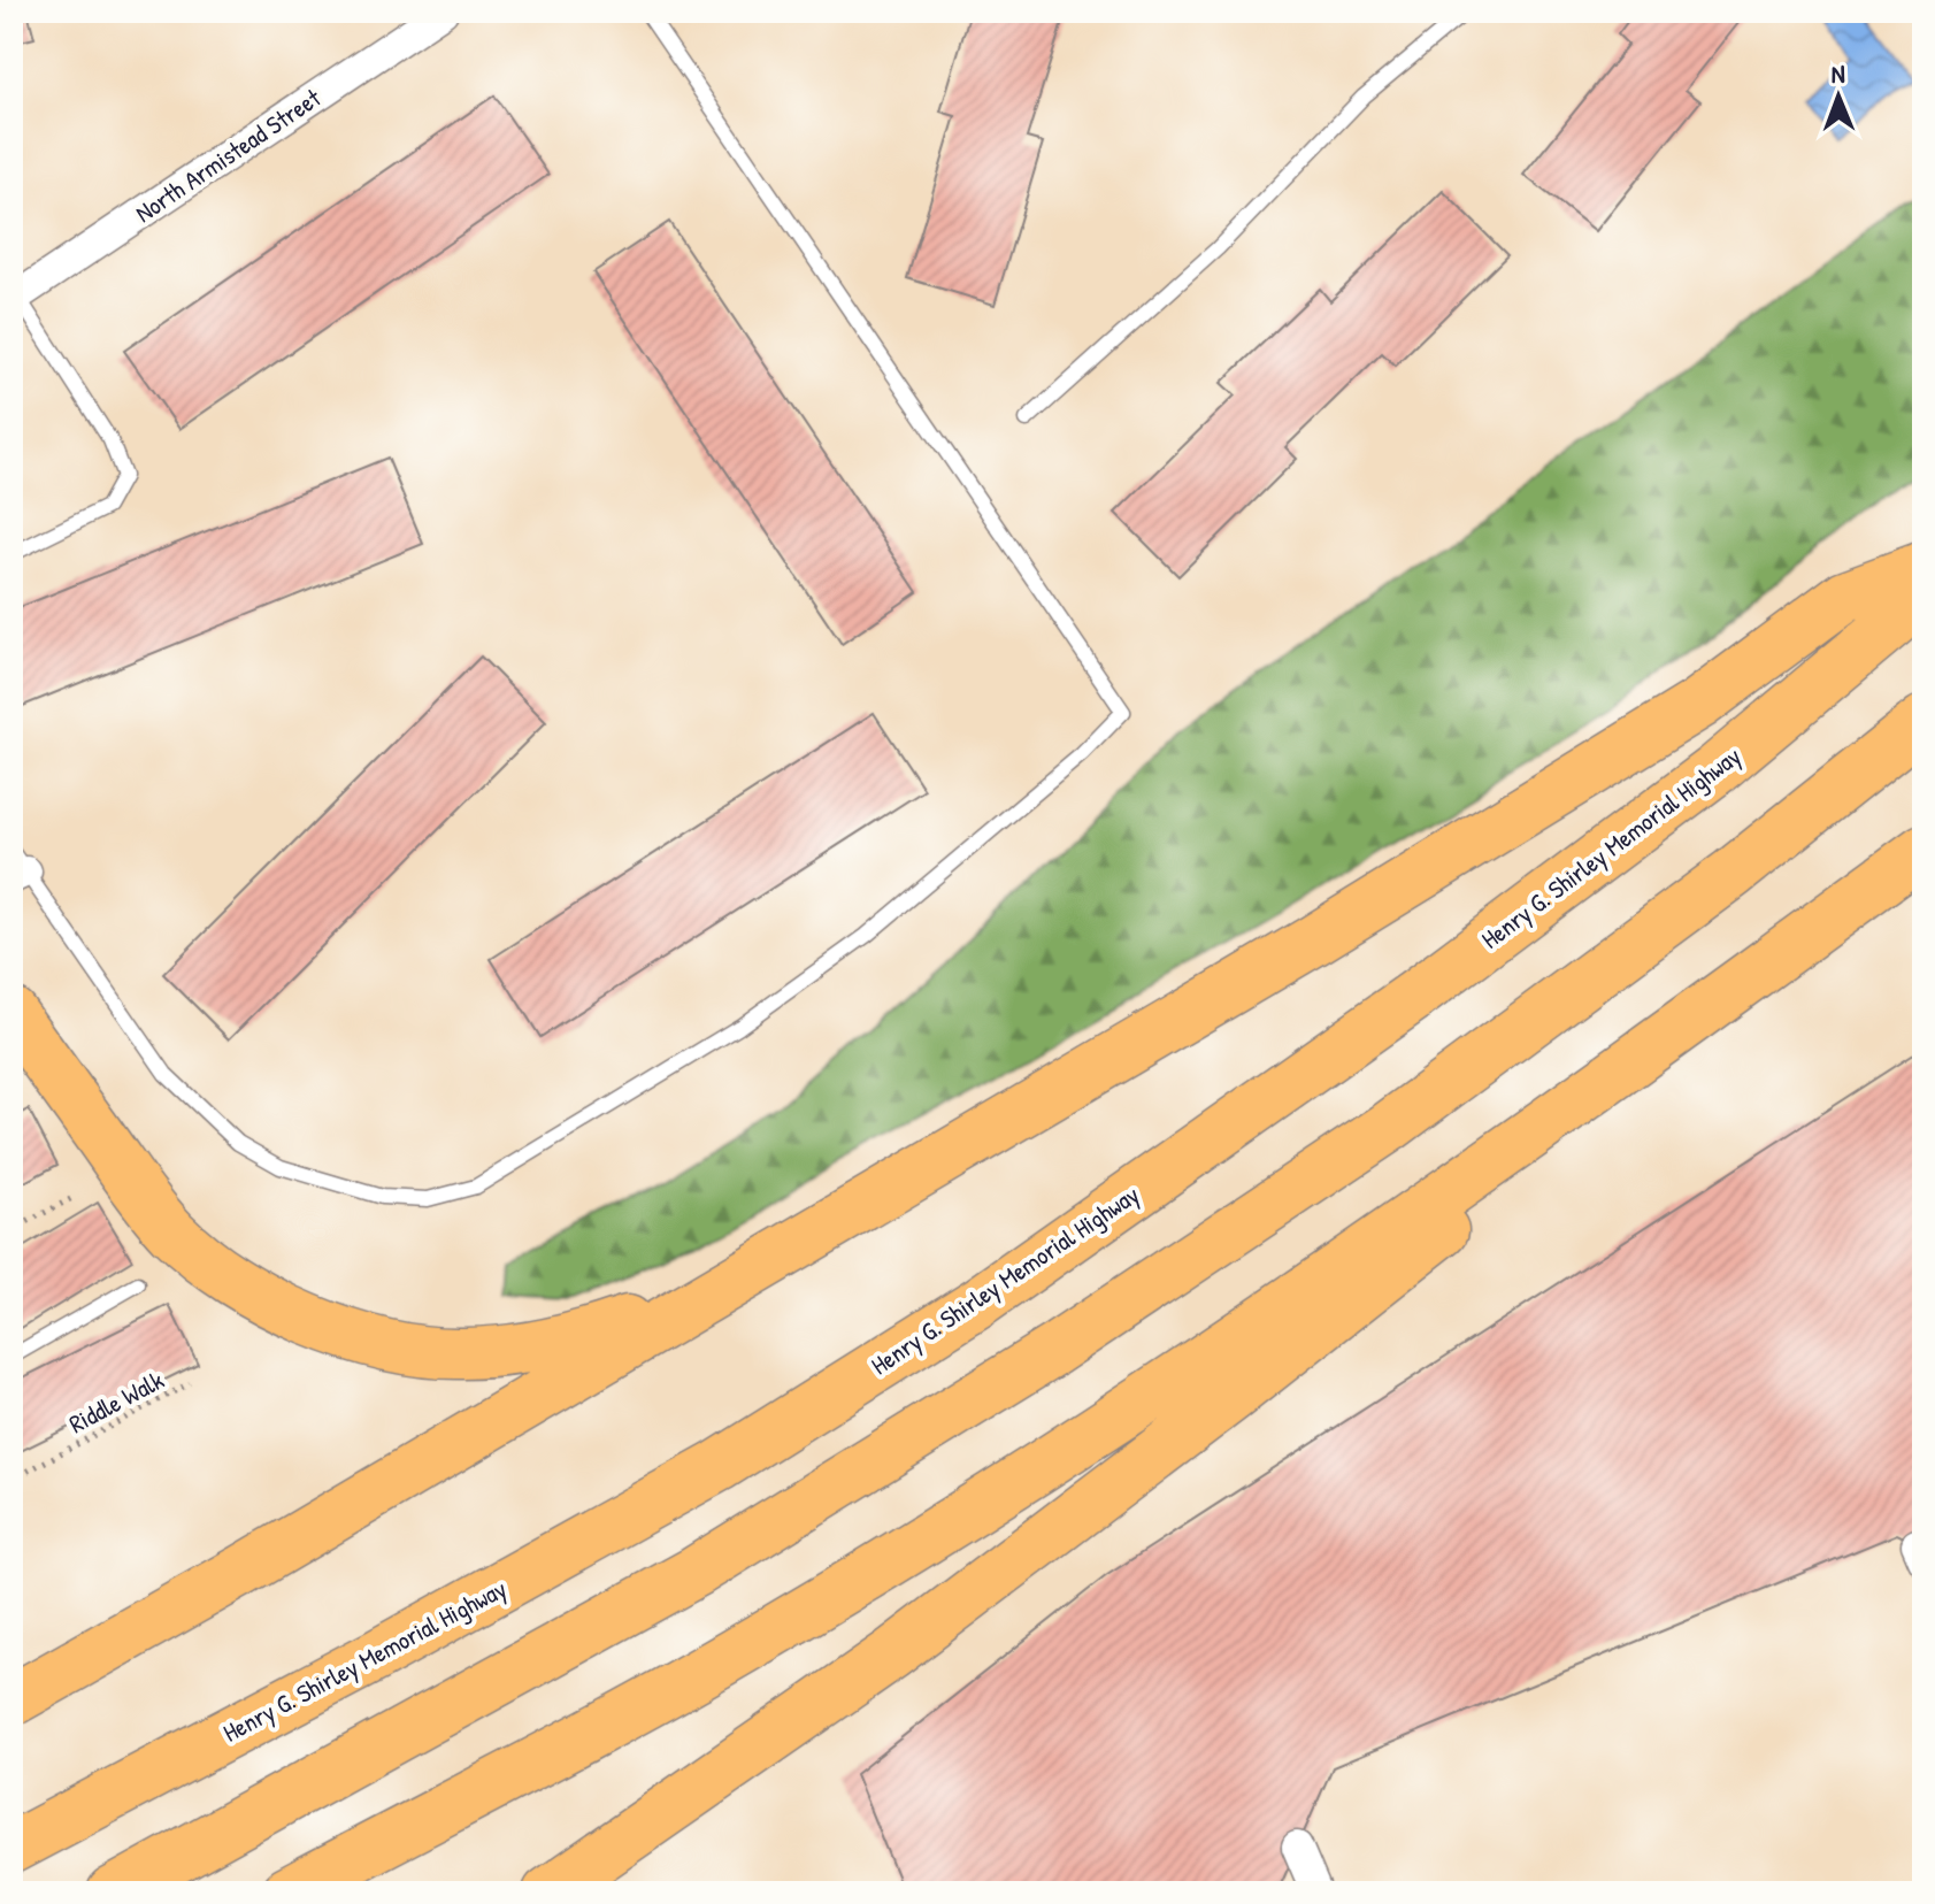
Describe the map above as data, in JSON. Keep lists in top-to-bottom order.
{
  "streets": {
    "highway": ["Henry G. Shirley Memorial Highway"],
    "street": ["North Armistead Street"],
    "path": ["Riddle Walk"]
  },
  "north": "top"
}
